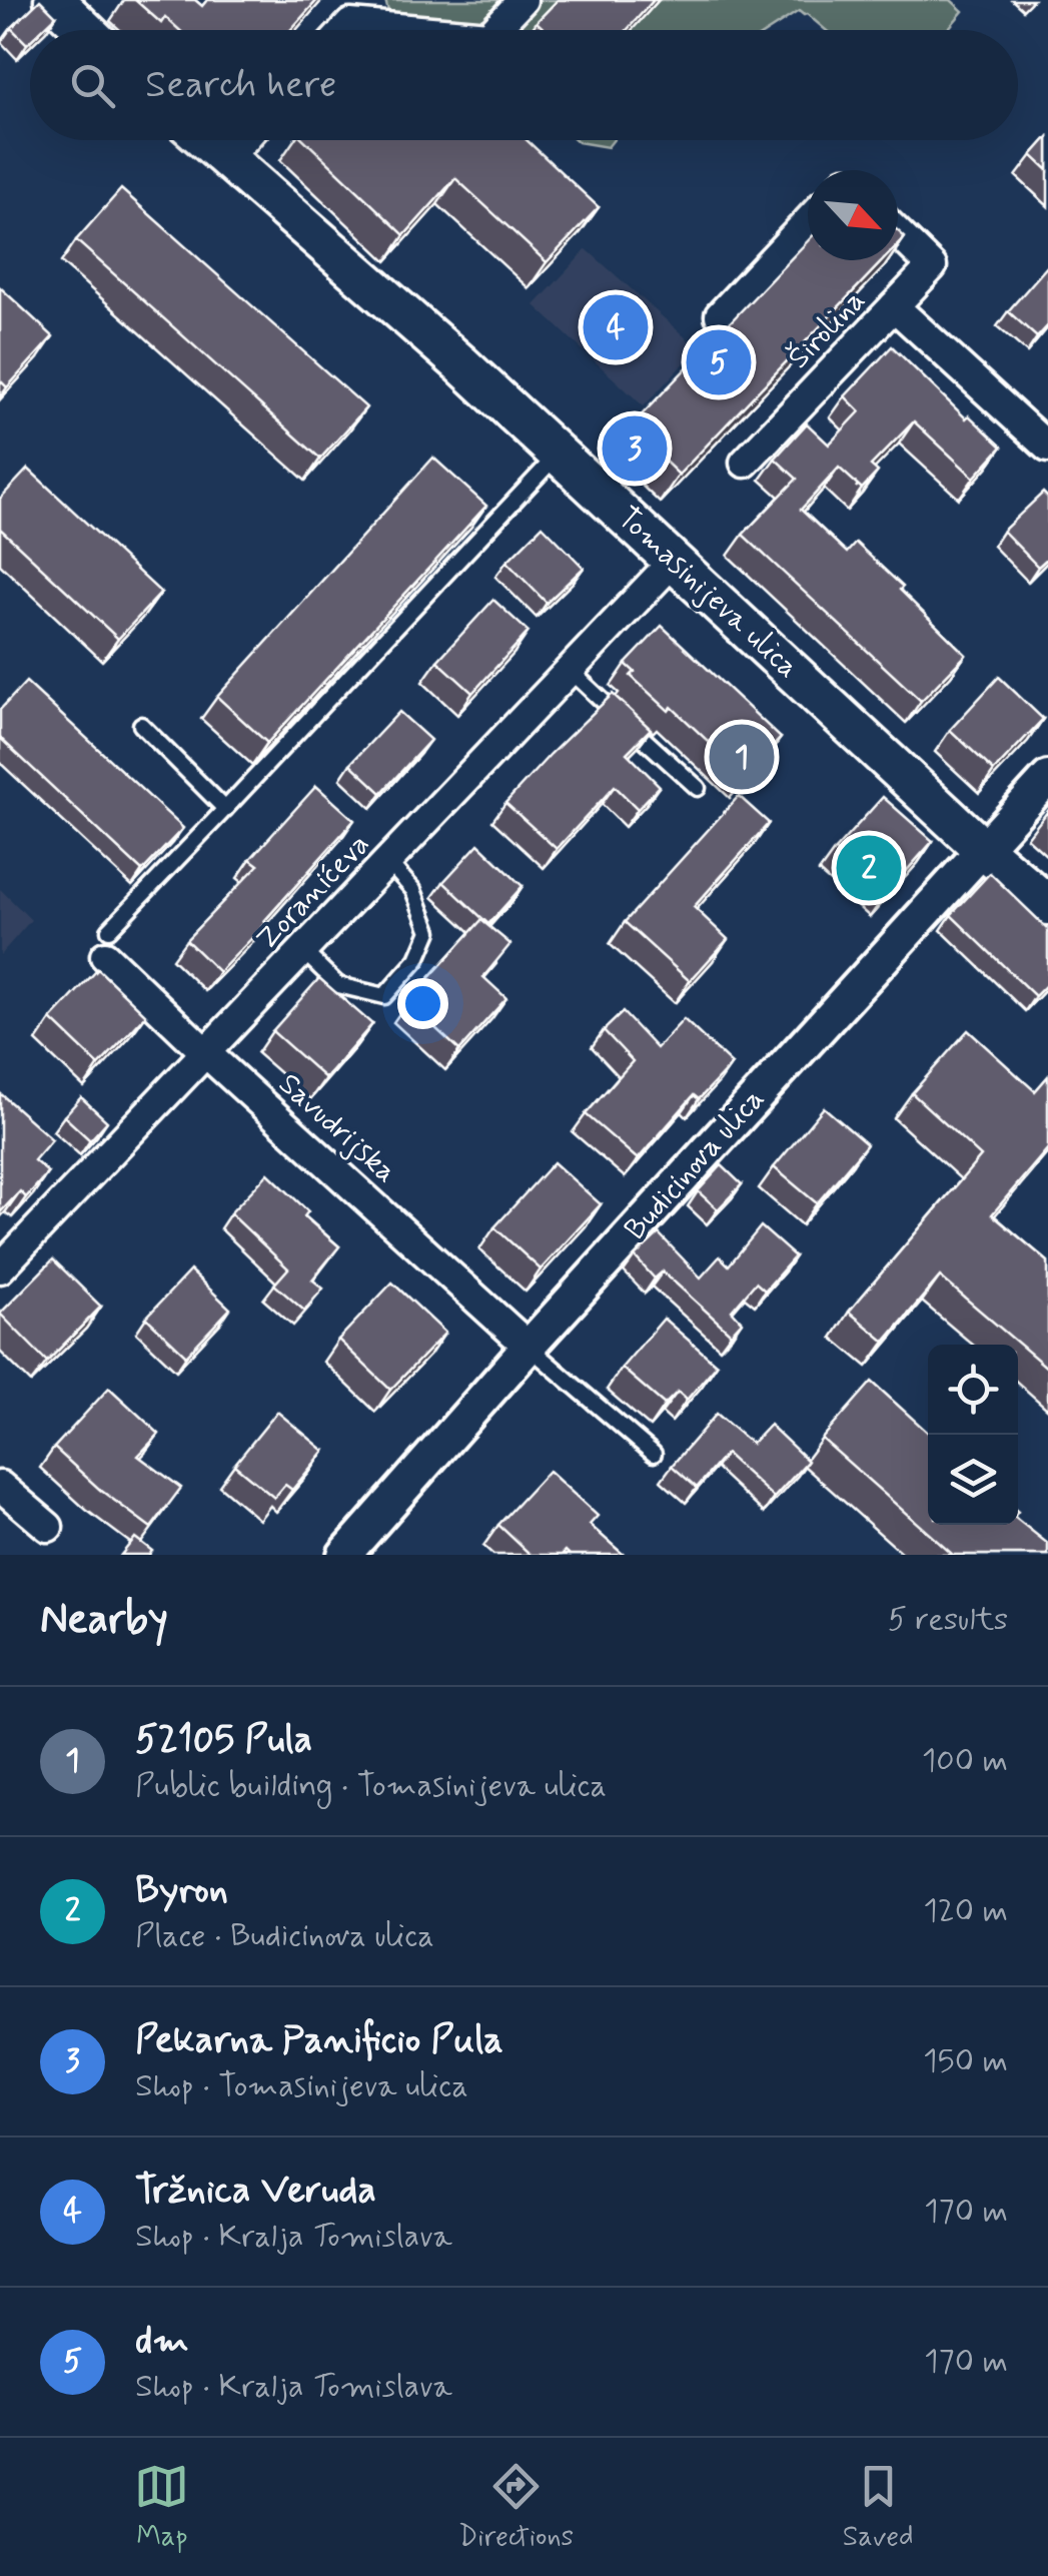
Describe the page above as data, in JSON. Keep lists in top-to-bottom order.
{
  "streets": {
    "main road": ["Tomasinijeva ulica"],
    "street": [
      "Širolina",
      "Zoranićeva",
      "Savudrijska",
      "Budicinova ulica"
    ]
  },
  "crossings": [
    ["Tomasinijeva ulica", "Zoranićeva"],
    ["Tomasinijeva ulica", "Budicinova ulica"],
    ["Zoranićeva", "Savudrijska"],
    ["Savudrijska", "Budicinova ulica"]
  ],
  "north": "bottom right",
  "page": {
    "search": "Search here",
    "pins": [
      "4",
      "5",
      "3",
      "1",
      "2"
    ],
    "heading": ["Nearby", "5 results"],
    "list": [
      {
        "mark": "1",
        "name": "52105 Pula",
        "note": "Public building · Tomasinijeva ulica",
        "value": "100 m"
      },
      {
        "mark": "2",
        "name": "Byron",
        "note": "Place · Budicinova ulica",
        "value": "120 m"
      },
      {
        "mark": "3",
        "name": "Pekarna Panificio Pula",
        "note": "Shop · Tomasinijeva ulica",
        "value": "150 m"
      },
      {
        "mark": "4",
        "name": "Tržnica Veruda",
        "note": "Shop · Kralja Tomislava",
        "value": "170 m"
      },
      {
        "mark": "5",
        "name": "dm",
        "note": "Shop · Kralja Tomislava",
        "value": "170 m"
      }
    ],
    "nav": ["Map", "Directions", "Saved"]
  }
}
